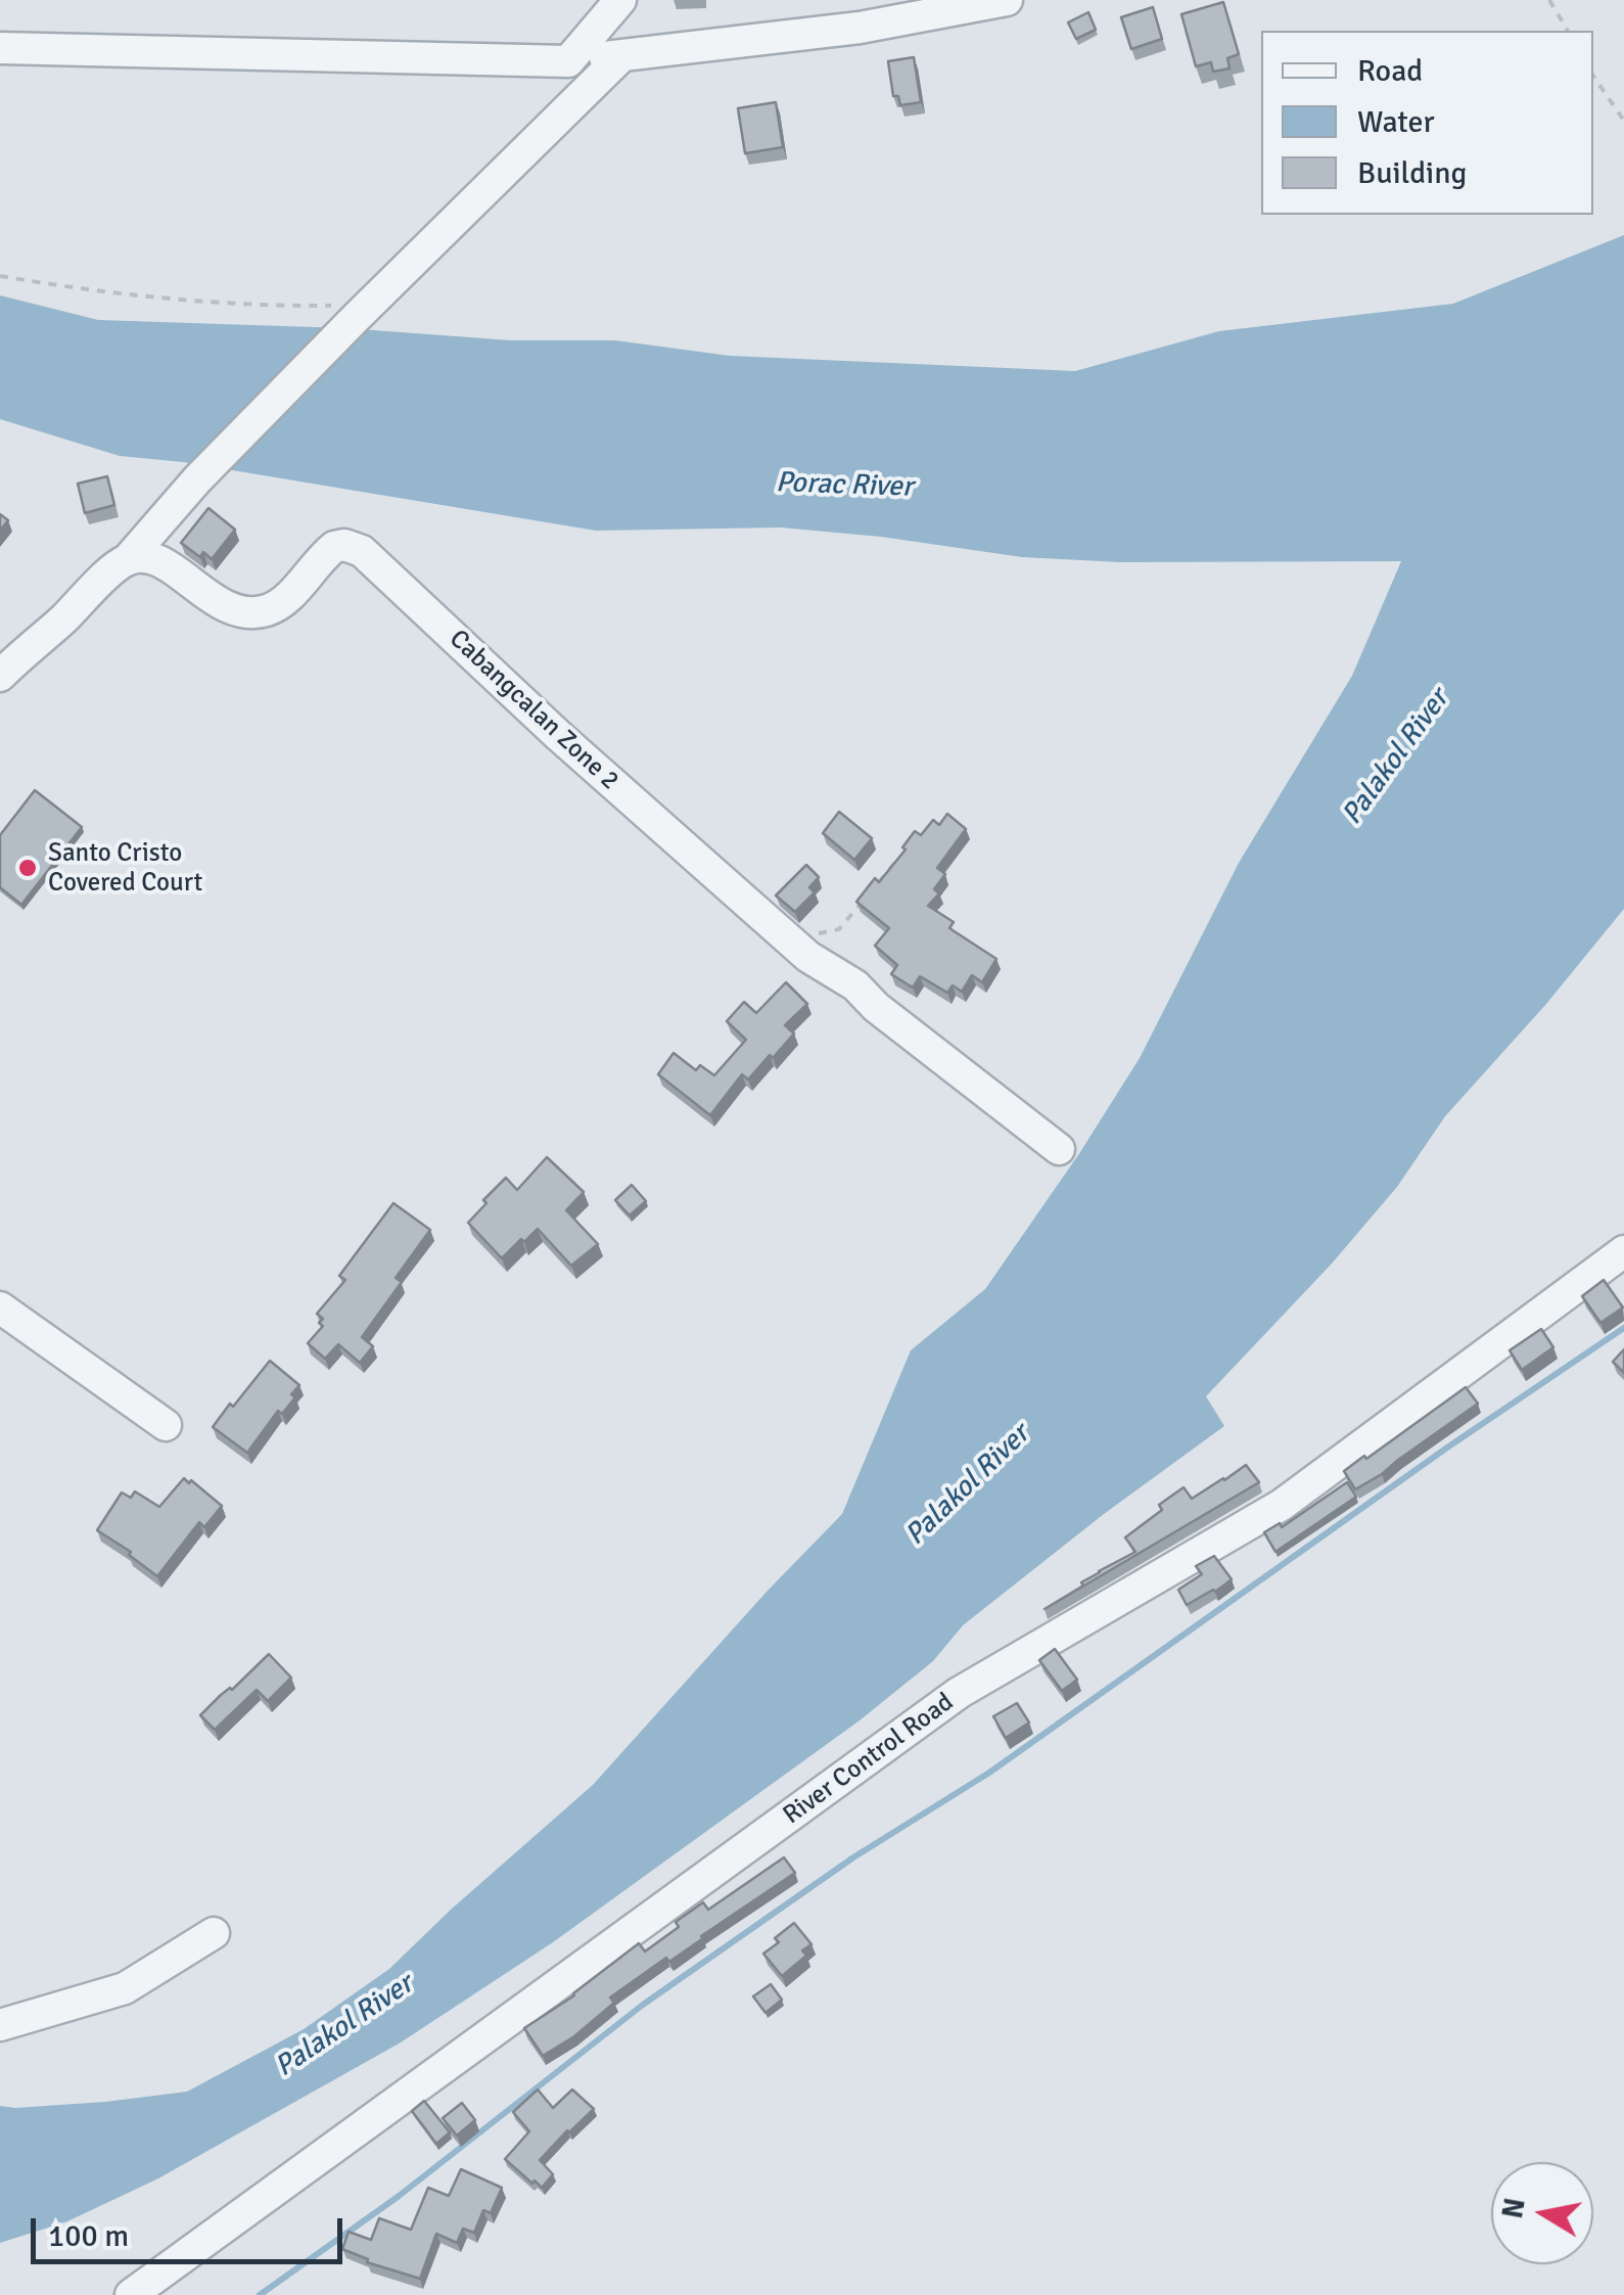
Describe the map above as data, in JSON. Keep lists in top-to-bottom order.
{
  "streets": {
    "street": ["Cabangcalan Zone 2", "River Control Road"]
  },
  "water": ["Porac River", "Palakol River"],
  "places": ["Santo Cristo Covered Court"],
  "legend": ["Road", "Water", "Building"],
  "scale_bar": "100 m",
  "north": "left"
}
